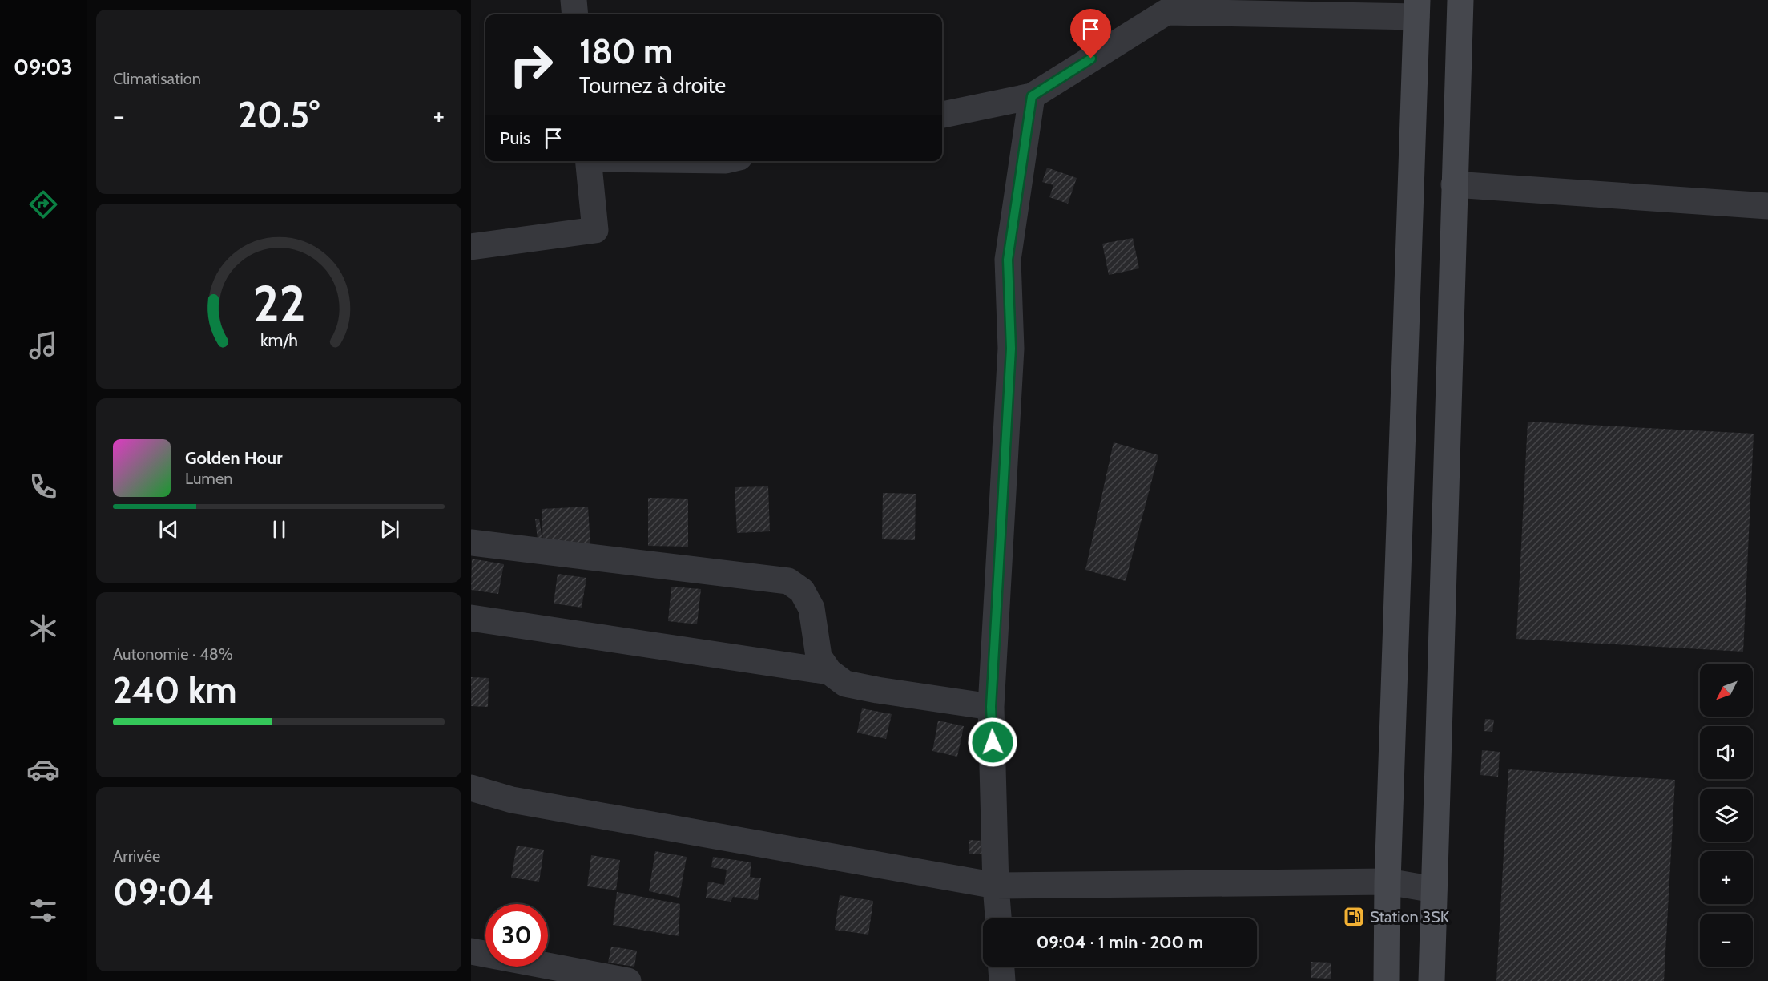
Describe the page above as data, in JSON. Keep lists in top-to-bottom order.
{
  "places": {
    "fuel station": ["Station 3SK"]
  },
  "north": "bottom left",
  "page": {
    "tabs": "09:03",
    "tile": [
      "Climatisation",
      ["Autonomie · 48%", "240 km"],
      ["Arrivée", "09:04"]
    ],
    "turn": ["180 m", "Tournez à droite"],
    "heat": ["−", "20.5°", "+"],
    "then": "Puis",
    "song": ["Golden Hour", "Lumen"],
    "map_buttons": ["+", "−"],
    "limit": "30",
    "trip": "09:04 · 1 min · 200 m",
    "gauge": ["22", "km/h"]
  }
}
